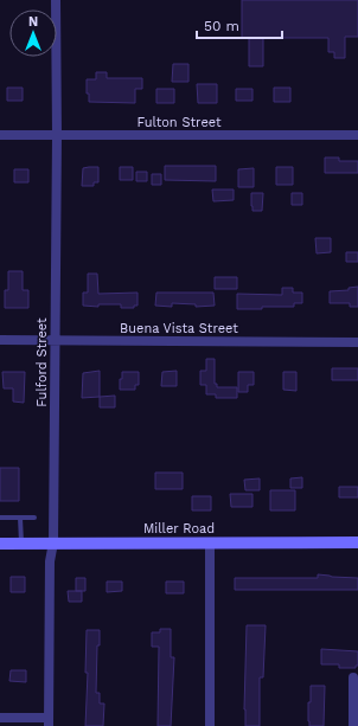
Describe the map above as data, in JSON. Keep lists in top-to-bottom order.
{
  "streets": {
    "street": [
      "Fulton Street",
      "Buena Vista Street",
      "Fulford Street",
      "Miller Road"
    ]
  },
  "crossings": [
    ["Fulton Street", "Fulford Street"],
    ["Buena Vista Street", "Fulford Street"],
    ["Fulford Street", "Miller Road"]
  ],
  "scale_bar": "50 m",
  "north": "top"
}
